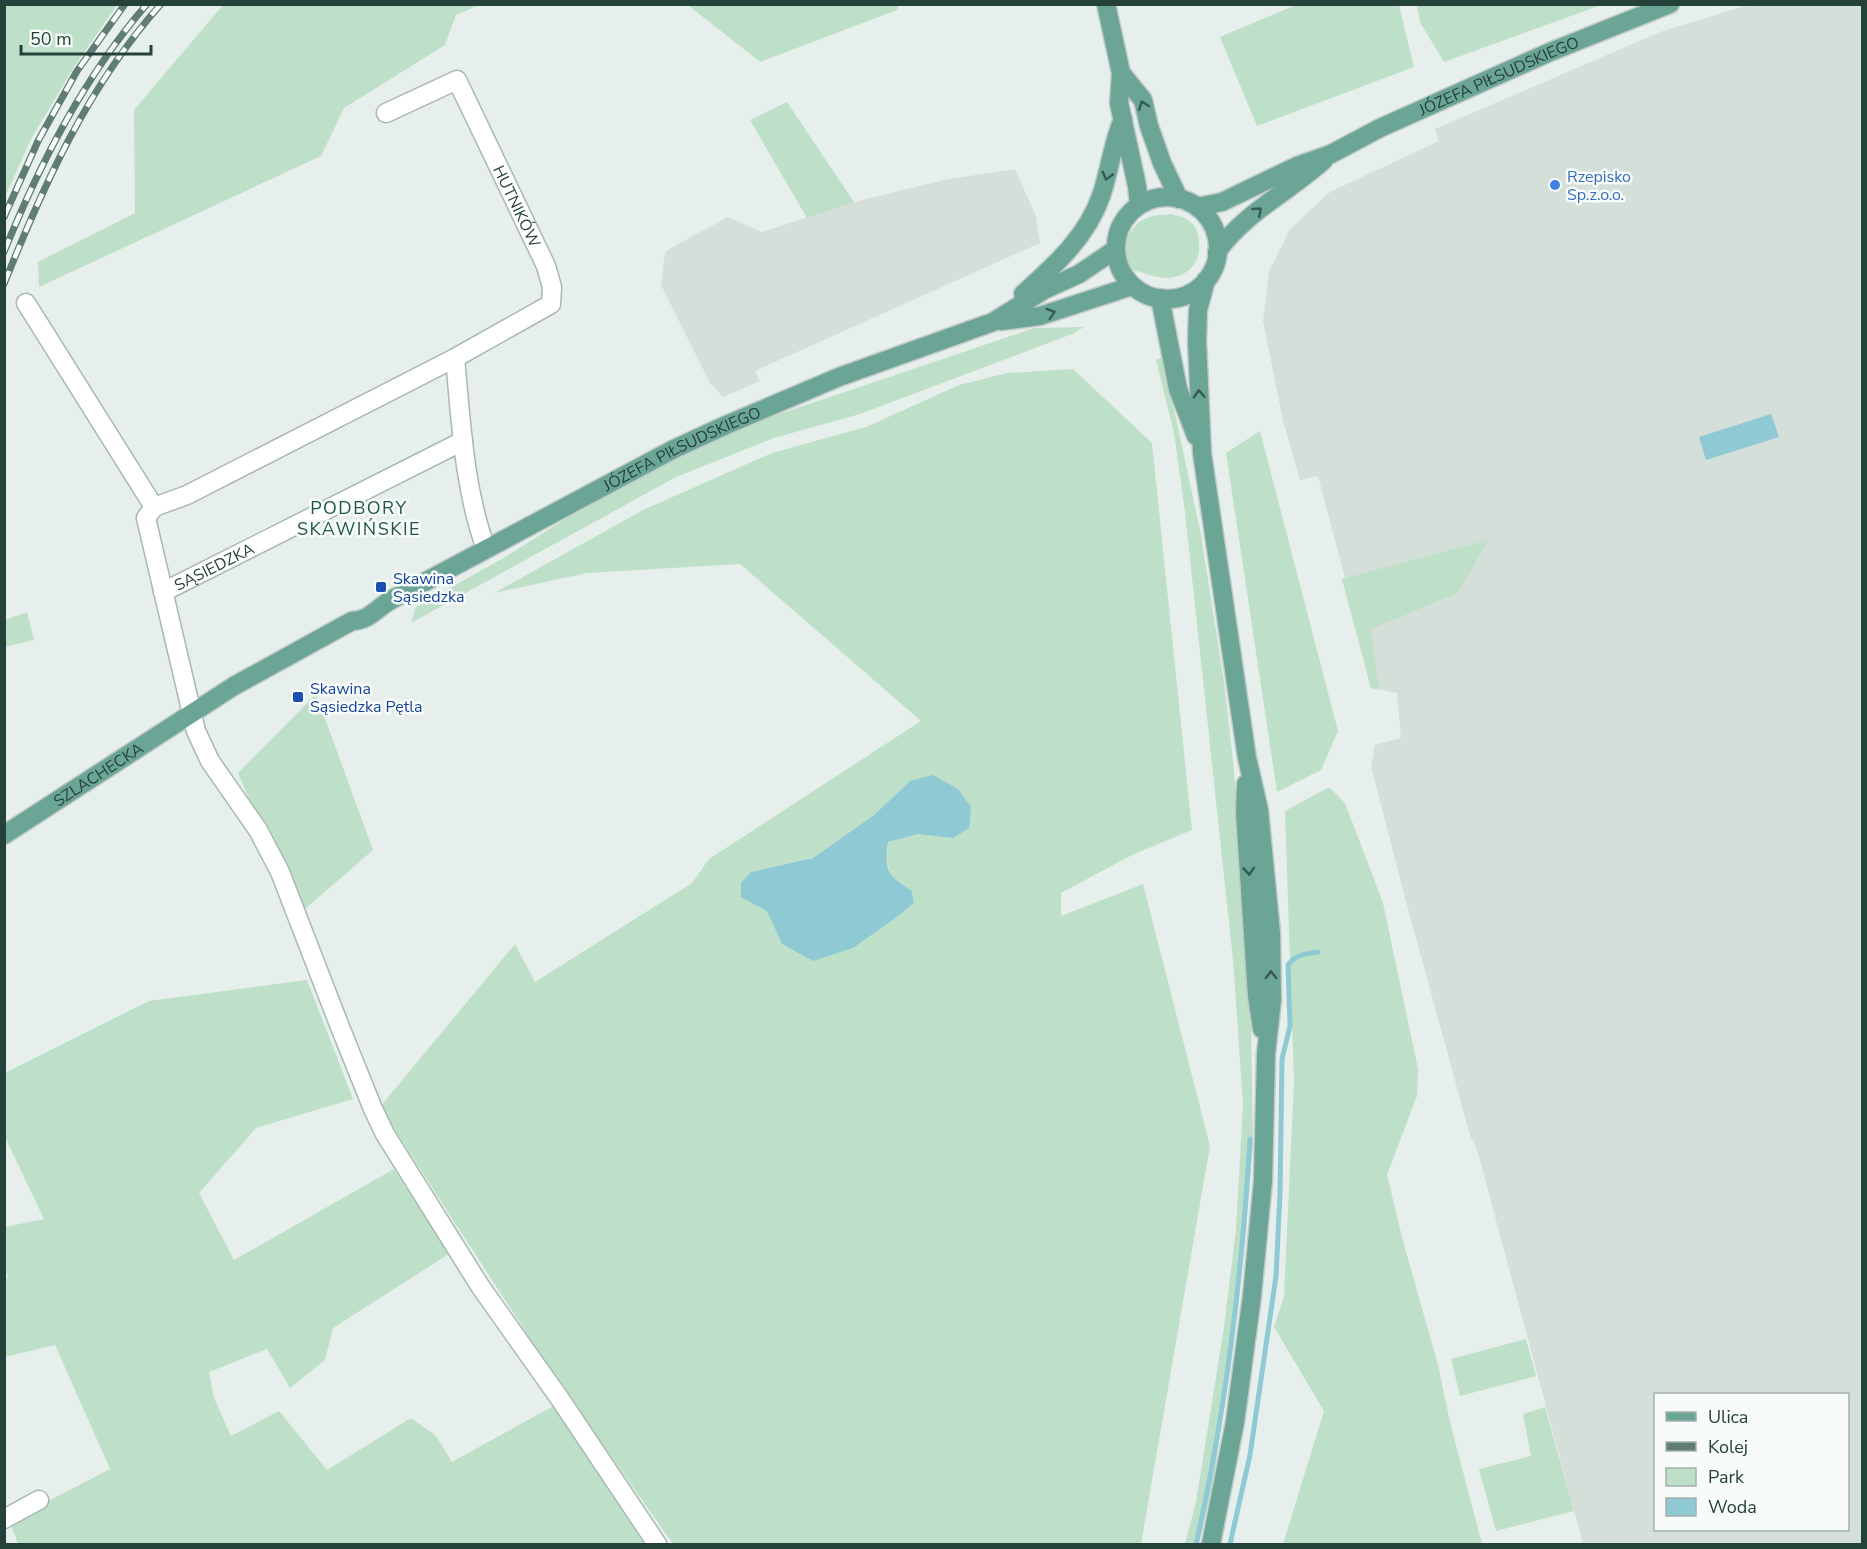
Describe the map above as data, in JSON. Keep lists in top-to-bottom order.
{
  "streets": {
    "main road": ["JÓZEFA PIŁSUDSKIEGO", "SZLACHECKA"],
    "street": ["HUTNIKÓW", "SĄSIEDZKA"]
  },
  "crossings": [
    ["JÓZEFA PIŁSUDSKIEGO", "SZLACHECKA"],
    ["HUTNIKÓW", "SĄSIEDZKA"]
  ],
  "districts": ["PODBORY SKAWIŃSKIE"],
  "places": {
    "other": ["Rzepisko Sp.z.o.o."],
    "transit": ["Skawina Sąsiedzka", "Skawina Sąsiedzka Pętla"]
  },
  "legend": [
    "Ulica",
    "Kolej",
    "Park",
    "Woda"
  ],
  "scale_bar": "50 m"
}
